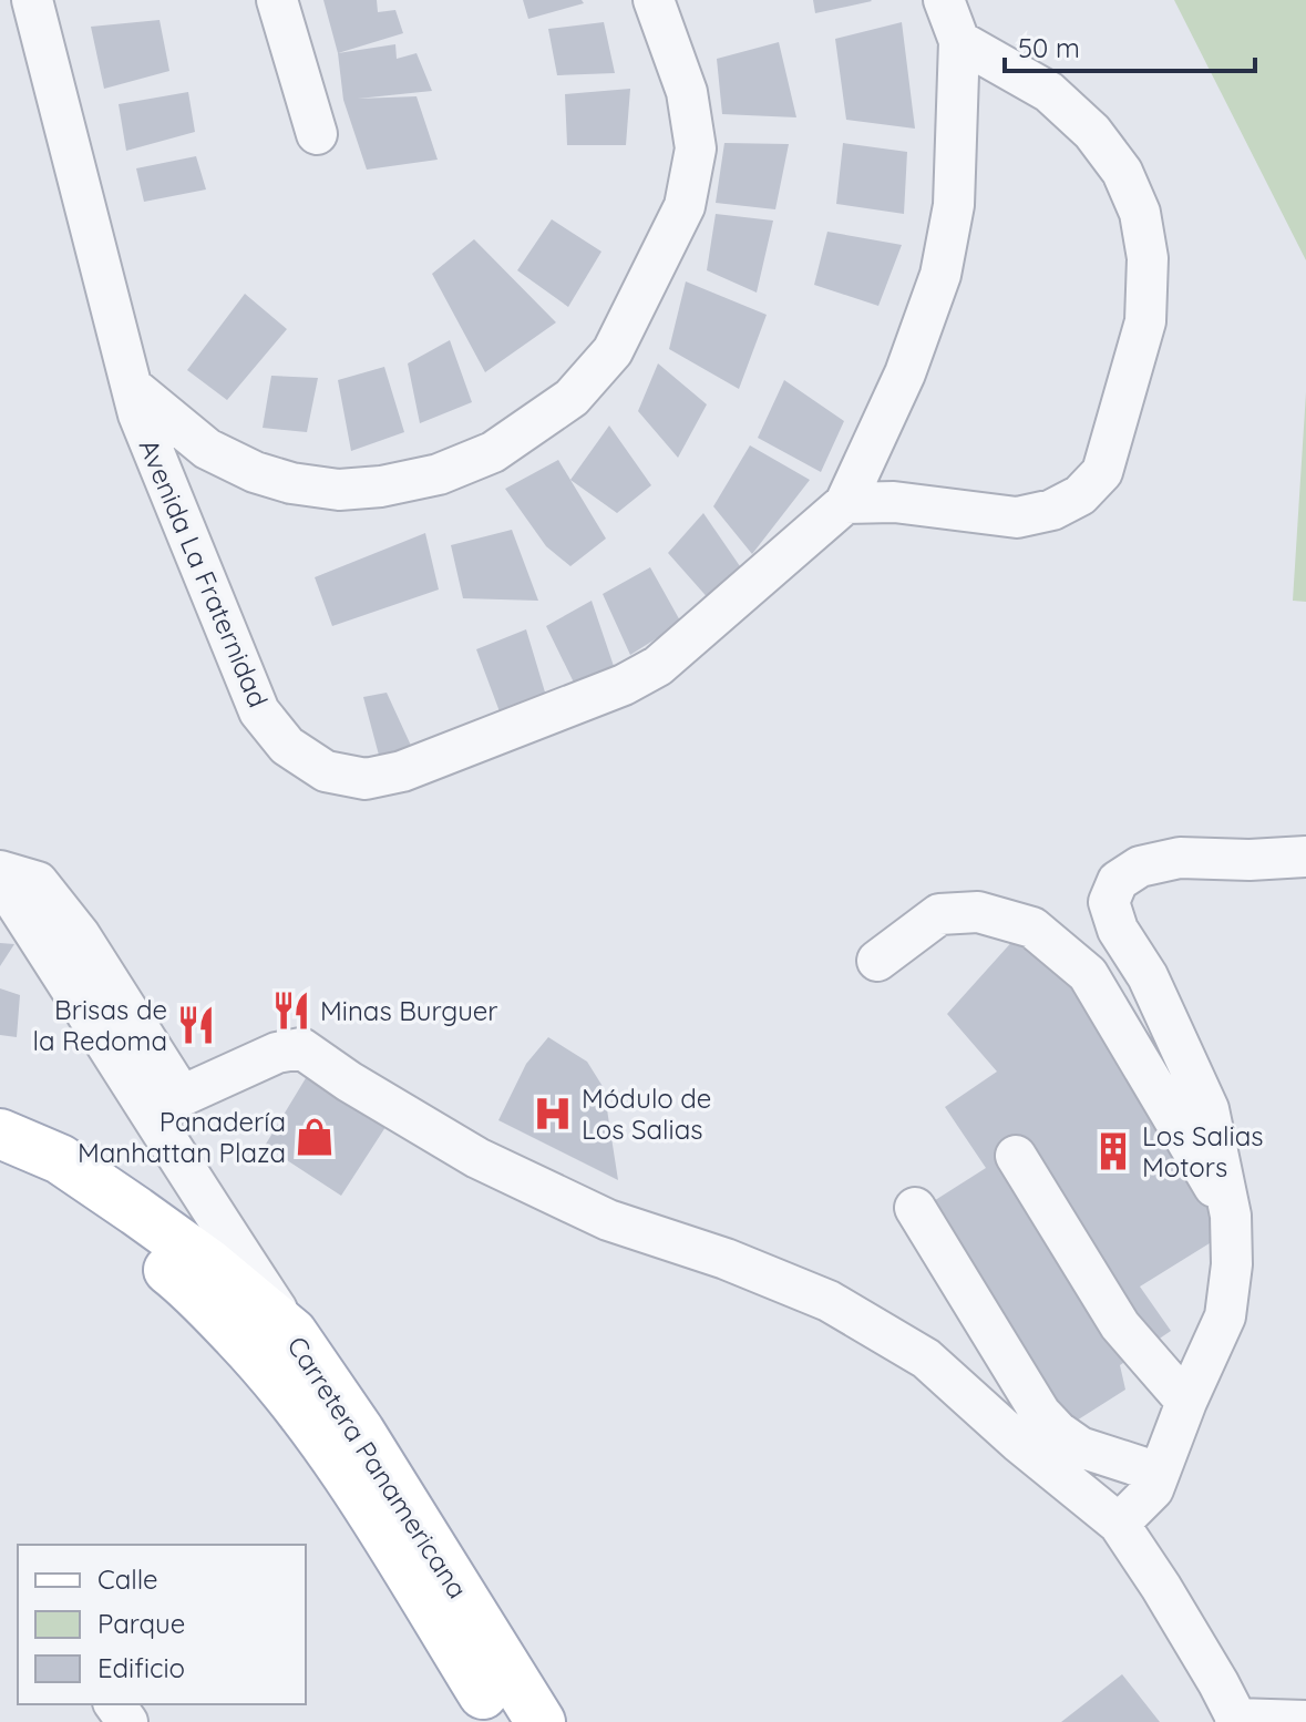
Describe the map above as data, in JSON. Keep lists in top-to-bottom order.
{
  "streets": {
    "main road": ["Carretera Panamericana"],
    "street": ["Avenida La Fraternidad"]
  },
  "places": {
    "restaurant": ["Minas Burguer", "Brisas de la Redoma"],
    "hospital": ["Módulo de Los Salias"],
    "shop": ["Panadería Manhattan Plaza"],
    "building": ["Los Salias Motors"]
  },
  "legend": ["Calle", "Parque", "Edificio"],
  "scale_bar": "50 m"
}
